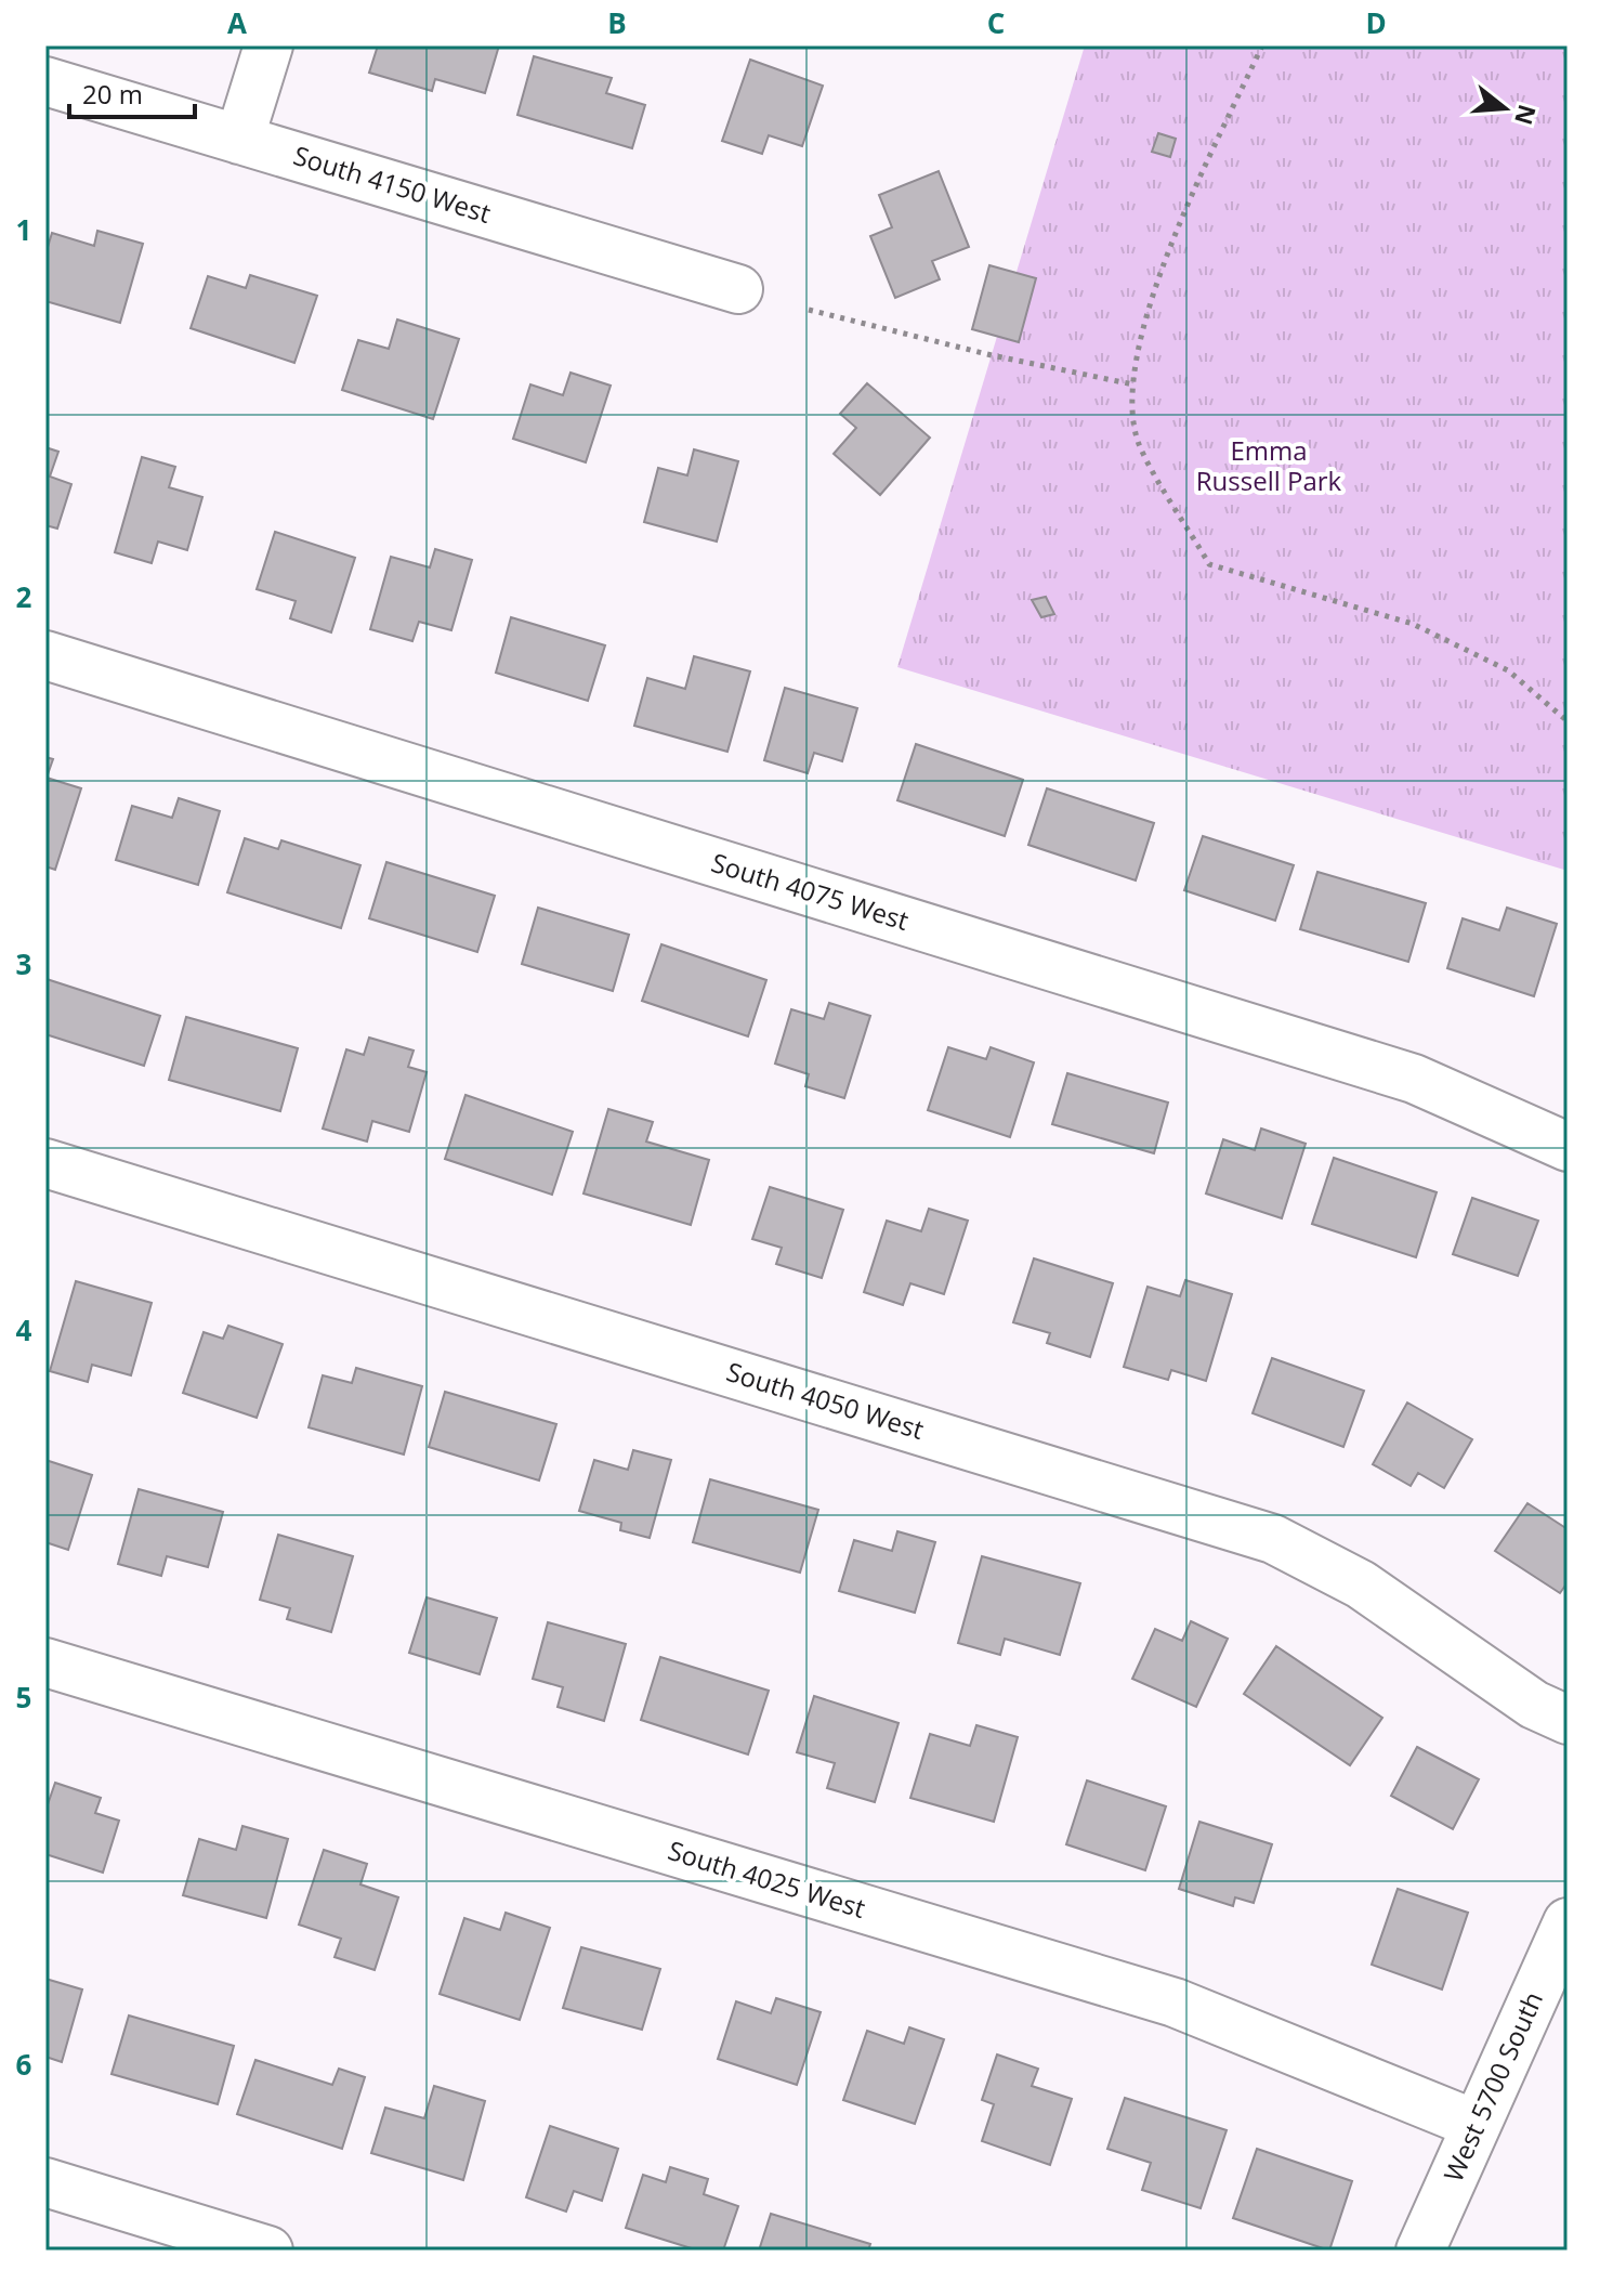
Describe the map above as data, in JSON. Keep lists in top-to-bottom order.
{
  "streets": {
    "street": [
      "South 4150 West",
      "South 4075 West",
      "South 4050 West",
      "South 4025 West",
      "West 5700 South"
    ]
  },
  "crossings": [
    ["South 4025 West", "West 5700 South"]
  ],
  "parks": ["Emma Russell Park"],
  "scale_bar": "20 m",
  "north": "right",
  "grid": {
    "columns": [
      "A",
      "B",
      "C",
      "D"
    ],
    "rows": [
      "1",
      "2",
      "3",
      "4",
      "5",
      "6"
    ]
  }
}
